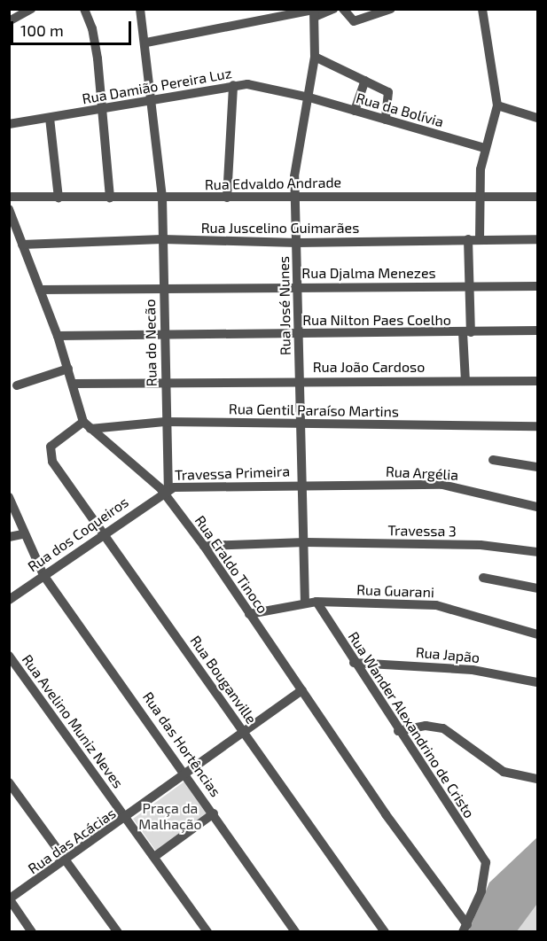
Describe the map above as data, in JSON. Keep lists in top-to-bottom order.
{
  "streets": {
    "street": [
      "Rua Damião Pereira Luz",
      "Rua da Bolívia",
      "Rua Edvaldo Andrade",
      "Rua Juscelino Guimarães",
      "Rua Djalma Menezes",
      "Rua José Nunes",
      "Rua Nilton Paes Coelho",
      "Rua do Necão",
      "Rua João Cardoso",
      "Rua Gentil Paraíso Martins",
      "Travessa Primeira",
      "Rua Argélia",
      "Travessa 3",
      "Rua dos Coqueiros",
      "Rua Eraldo Tinoco",
      "Rua Guarani",
      "Rua Japão",
      "Rua Bouganville",
      "Rua Avelino Muniz Neves",
      "Rua Wander Alexandrino de Cristo",
      "Rua das Hortências",
      "Rua das Acácias"
    ]
  },
  "crossings": [
    ["Rua Damião Pereira Luz", "Rua da Bolívia"],
    ["Rua Damião Pereira Luz", "Rua José Nunes"],
    ["Rua Damião Pereira Luz", "Rua do Necão"],
    ["Rua da Bolívia", "Rua José Nunes"],
    ["Rua Edvaldo Andrade", "Rua José Nunes"],
    ["Rua Edvaldo Andrade", "Rua do Necão"],
    ["Rua Juscelino Guimarães", "Rua José Nunes"],
    ["Rua Juscelino Guimarães", "Rua do Necão"],
    ["Rua Djalma Menezes", "Rua José Nunes"],
    ["Rua Djalma Menezes", "Rua do Necão"],
    ["Rua José Nunes", "Rua Nilton Paes Coelho"],
    ["Rua José Nunes", "Rua João Cardoso"],
    ["Rua José Nunes", "Rua Gentil Paraíso Martins"],
    ["Rua José Nunes", "Travessa Primeira"],
    ["Rua José Nunes", "Rua Argélia"],
    ["Rua José Nunes", "Travessa 3"],
    ["Rua José Nunes", "Rua Guarani"],
    ["Rua Nilton Paes Coelho", "Rua do Necão"],
    ["Rua do Necão", "Rua João Cardoso"],
    ["Rua do Necão", "Rua Gentil Paraíso Martins"],
    ["Rua do Necão", "Travessa Primeira"],
    ["Rua do Necão", "Rua dos Coqueiros"],
    ["Rua do Necão", "Rua Eraldo Tinoco"],
    ["Rua Gentil Paraíso Martins", "Rua Eraldo Tinoco"],
    ["Rua Gentil Paraíso Martins", "Rua Bouganville"],
    ["Travessa Primeira", "Rua Argélia"],
    ["Travessa Primeira", "Rua dos Coqueiros"],
    ["Travessa Primeira", "Rua Eraldo Tinoco"],
    ["Travessa 3", "Rua Eraldo Tinoco"],
    ["Rua dos Coqueiros", "Rua Eraldo Tinoco"],
    ["Rua dos Coqueiros", "Rua Bouganville"],
    ["Rua dos Coqueiros", "Rua das Hortências"],
    ["Rua Eraldo Tinoco", "Rua Guarani"],
    ["Rua Eraldo Tinoco", "Rua Bouganville"],
    ["Rua Eraldo Tinoco", "Rua Wander Alexandrino de Cristo"],
    ["Rua Eraldo Tinoco", "Rua das Acácias"],
    ["Rua Guarani", "Rua Wander Alexandrino de Cristo"],
    ["Rua Japão", "Rua Wander Alexandrino de Cristo"],
    ["Rua Bouganville", "Rua das Acácias"],
    ["Rua Avelino Muniz Neves", "Rua das Acácias"],
    ["Rua das Hortências", "Rua das Acácias"]
  ],
  "parks": ["Praça da Malhação"],
  "scale_bar": "100 m"
}
